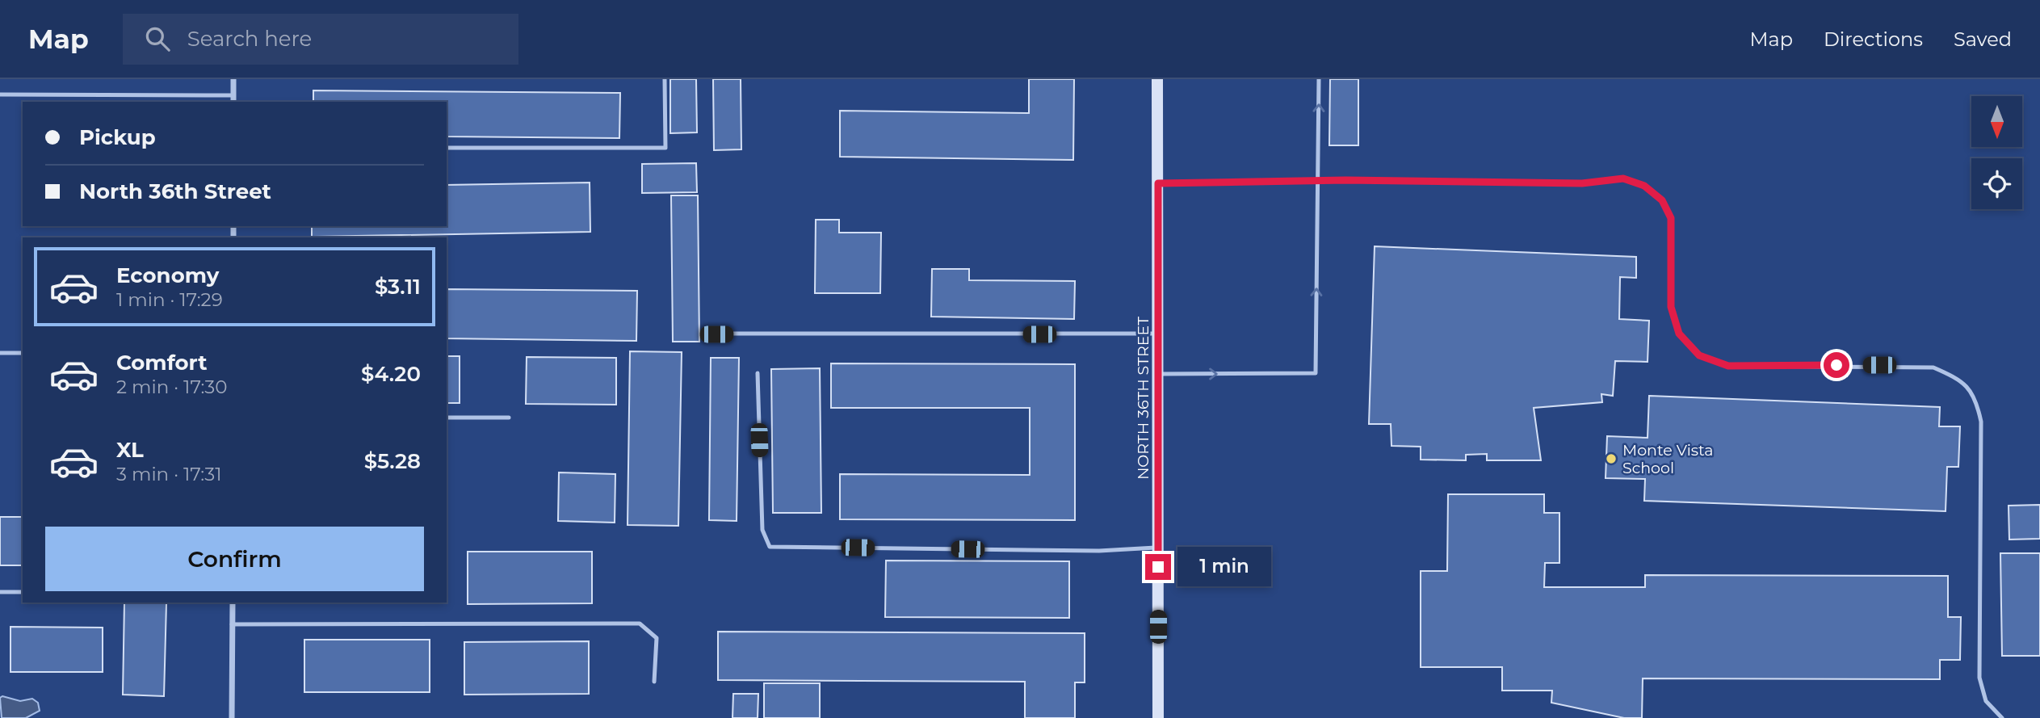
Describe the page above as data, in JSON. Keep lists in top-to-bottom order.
{
  "streets": {
    "main road": ["NORTH 36TH STREET"]
  },
  "places": ["Monte Vista School"],
  "north": "bottom",
  "page": {
    "header": "Map",
    "search": "Search here",
    "nav": ["Map", "Directions", "Saved"],
    "banner": ["Pickup", "North 36th Street"],
    "list": [
      {
        "name": "Economy",
        "note": "1 min · 17:29",
        "value": "$3.11"
      },
      {
        "name": "Comfort",
        "note": "2 min · 17:30",
        "value": "$4.20"
      },
      {
        "name": "XL",
        "note": "3 min · 17:31",
        "value": "$5.28"
      }
    ],
    "buttons": "Confirm",
    "bubble": "1 min"
  }
}
